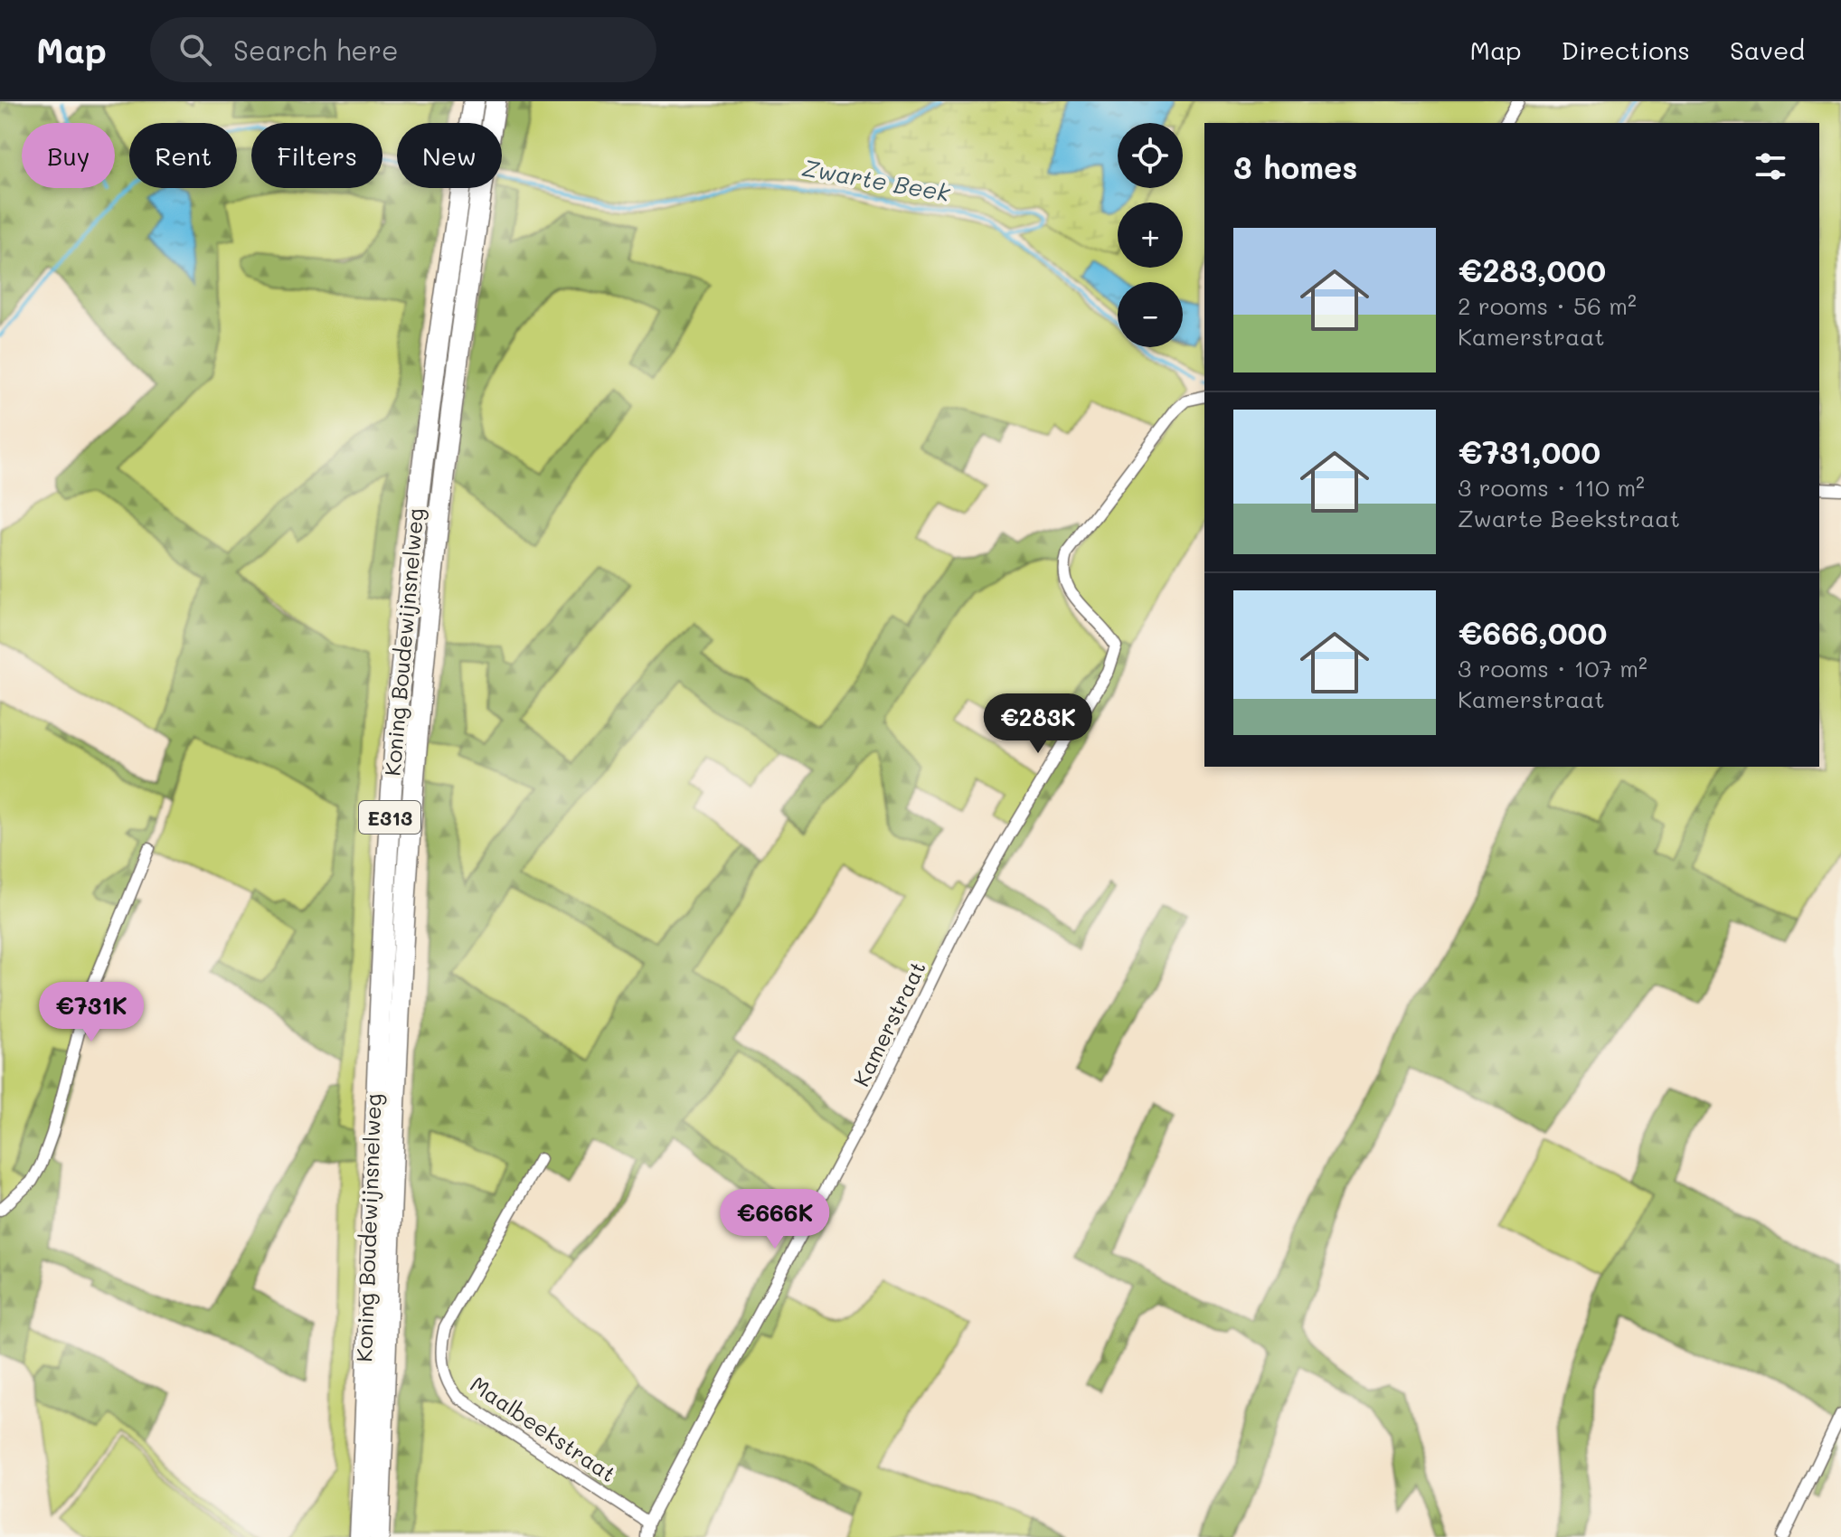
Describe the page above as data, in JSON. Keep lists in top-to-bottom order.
{
  "streets": {
    "highway": ["Koning Boudewijnsnelweg", "E313"],
    "street": ["Kamerstraat", "Maalbeekstraat"]
  },
  "crossings": [
    ["Kamerstraat", "Maalbeekstraat"]
  ],
  "water": ["Zwarte Beek"],
  "page": {
    "header": "Map",
    "search": "Search here",
    "nav": ["Map", "Directions", "Saved"],
    "map_buttons": ["+", "−"],
    "chip": [
      "Buy",
      "Rent",
      "Filters",
      "New"
    ],
    "heading": "3 homes",
    "list": [
      {
        "name": "€283,000",
        "note": "2 rooms · 56 m² · Kamerstraat"
      },
      {
        "name": "€731,000",
        "note": "3 rooms · 110 m² · Zwarte Beekstraat"
      },
      {
        "name": "€666,000",
        "note": "3 rooms · 107 m² · Kamerstraat"
      }
    ],
    "price": ["€283K", "€731K", "€666K"]
  }
}
